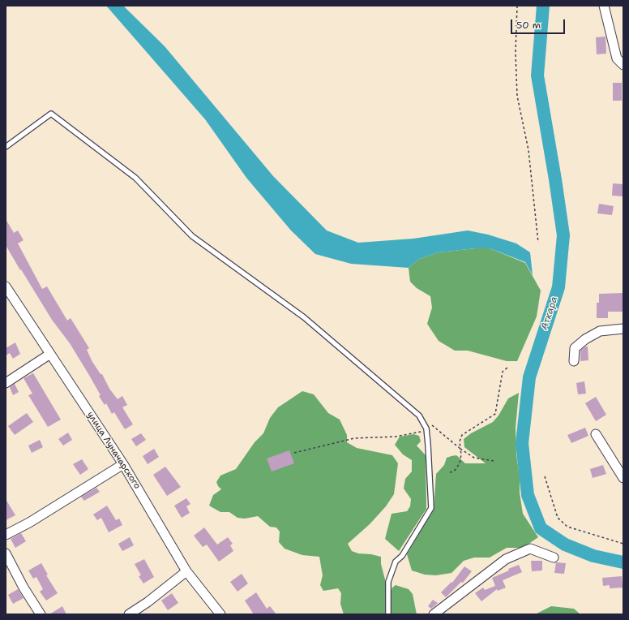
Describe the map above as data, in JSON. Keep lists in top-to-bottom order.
{
  "streets": {
    "street": ["улица Луначарского"]
  },
  "water": ["Аткара"],
  "scale_bar": "50 m"
}
